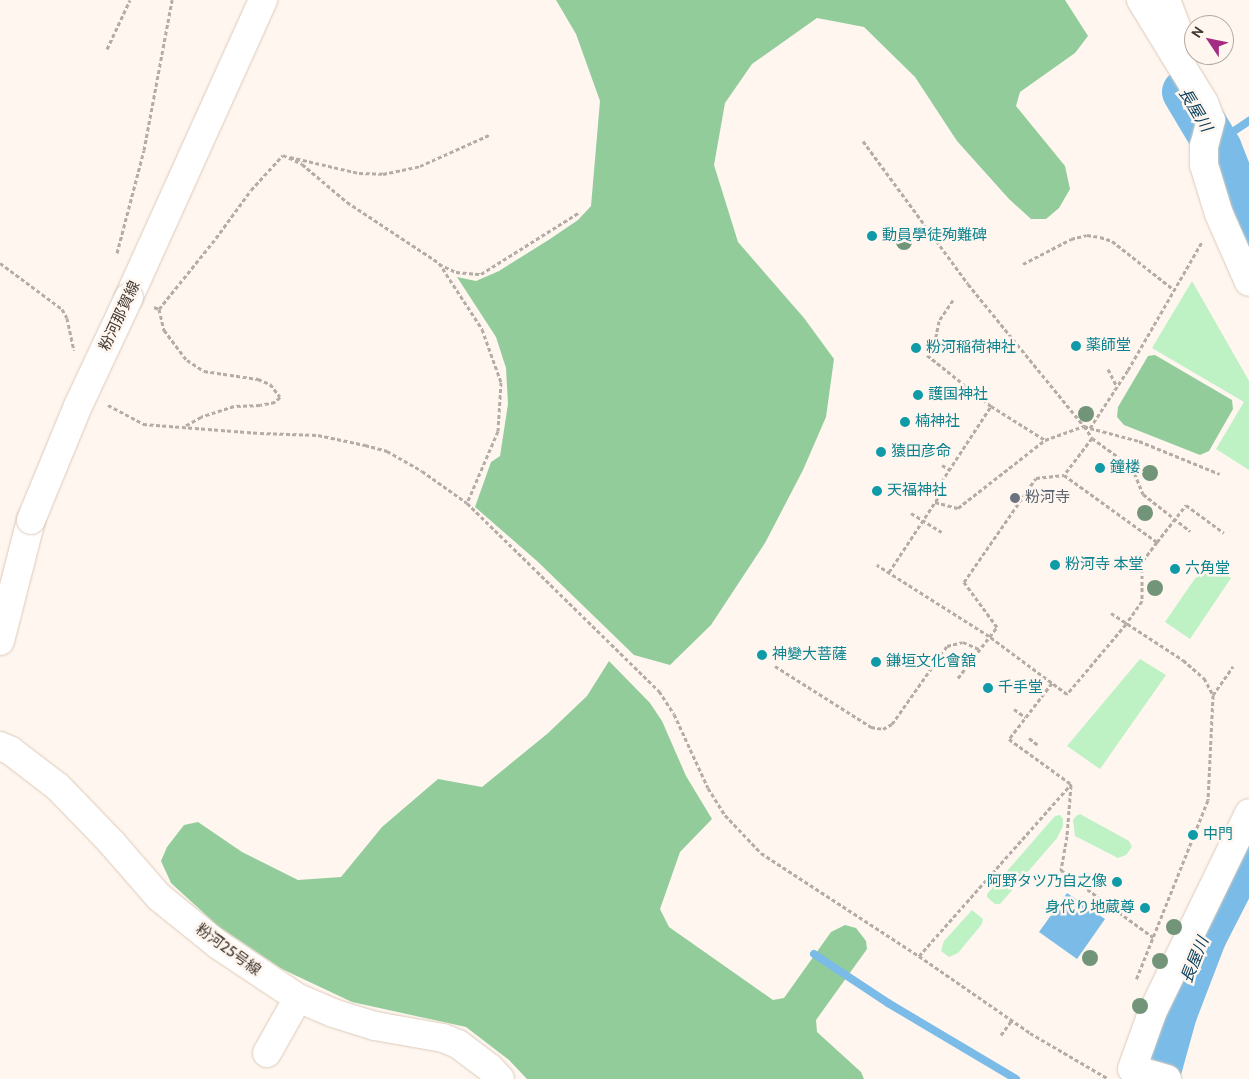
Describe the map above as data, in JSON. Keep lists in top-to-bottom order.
{
  "streets": {
    "street": ["粉河那賀線", "粉河25号線"]
  },
  "water": ["長屋川"],
  "places": [
    "動員學徒殉難碑",
    "薬師堂",
    "粉河稲荷神社",
    "護国神社",
    "楠神社",
    "猿田彦命",
    "鐘楼",
    "天福神社",
    "粉河寺",
    "粉河寺 本堂",
    "六角堂",
    "神變大菩薩",
    "鎌垣文化會舘",
    "千手堂",
    "中門",
    "阿野タツ乃自之像",
    "身代り地蔵尊"
  ],
  "north": "top left"
}
